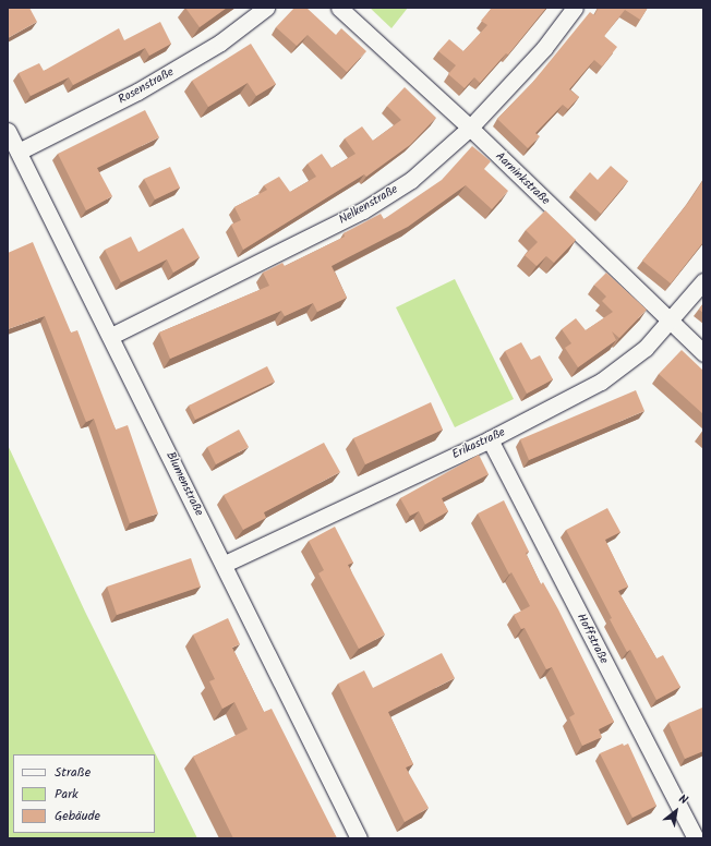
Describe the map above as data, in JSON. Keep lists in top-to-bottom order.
{
  "streets": {
    "street": [
      "Rosenstraße",
      "Aarninkstraße",
      "Nelkenstraße",
      "Erikastraße",
      "Blumenstraße",
      "Hoffstraße"
    ]
  },
  "crossings": [
    ["Rosenstraße", "Blumenstraße"],
    ["Aarninkstraße", "Nelkenstraße"],
    ["Aarninkstraße", "Erikastraße"],
    ["Nelkenstraße", "Blumenstraße"],
    ["Erikastraße", "Blumenstraße"],
    ["Erikastraße", "Hoffstraße"]
  ],
  "legend": ["Straße", "Park", "Gebäude"],
  "north": "top right"
}
